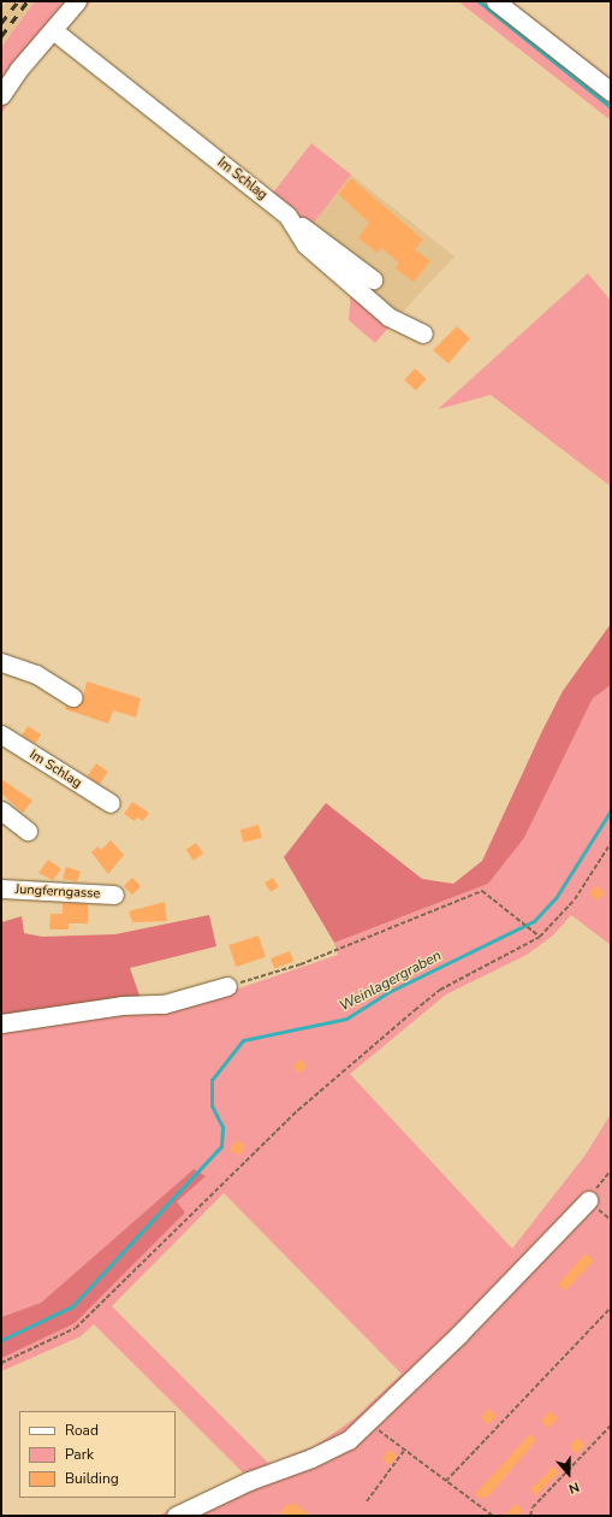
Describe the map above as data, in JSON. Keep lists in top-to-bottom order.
{
  "streets": {
    "street": ["Im Schlag", "Jungferngasse"]
  },
  "water": ["Weinlagergraben"],
  "legend": ["Road", "Park", "Building"],
  "north": "bottom"
}
